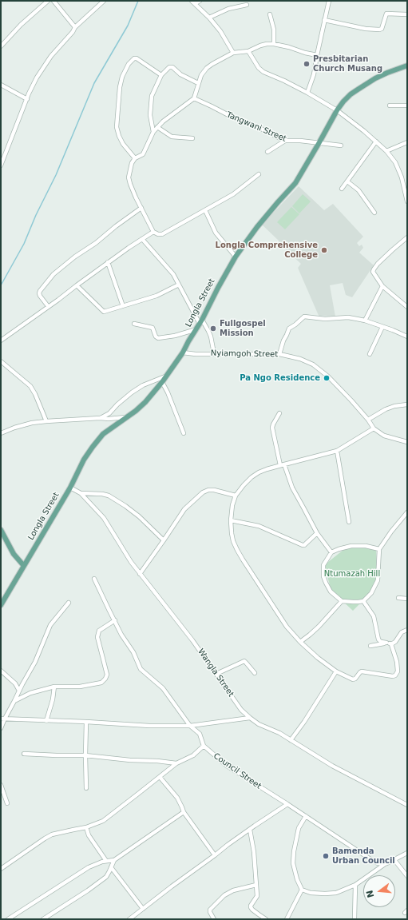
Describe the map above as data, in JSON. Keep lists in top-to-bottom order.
{
  "streets": {
    "main road": ["Longla Street"],
    "street": [
      "Tangwani Street",
      "Nyiamgoh Street",
      "Wangla Street",
      "Council Street"
    ]
  },
  "crossings": [
    ["Tangwani Street", "Longla Street"],
    ["Longla Street", "Nyiamgoh Street"],
    ["Longla Street", "Wangla Street"]
  ],
  "parks": ["Ntumazah Hill"],
  "places": [
    "Presbitarian Church Musang",
    "Longla Comprehensive College",
    "Fullgospel Mission",
    "Pa Ngo Residence",
    "Bamenda Urban Council"
  ],
  "north": "left"
}
